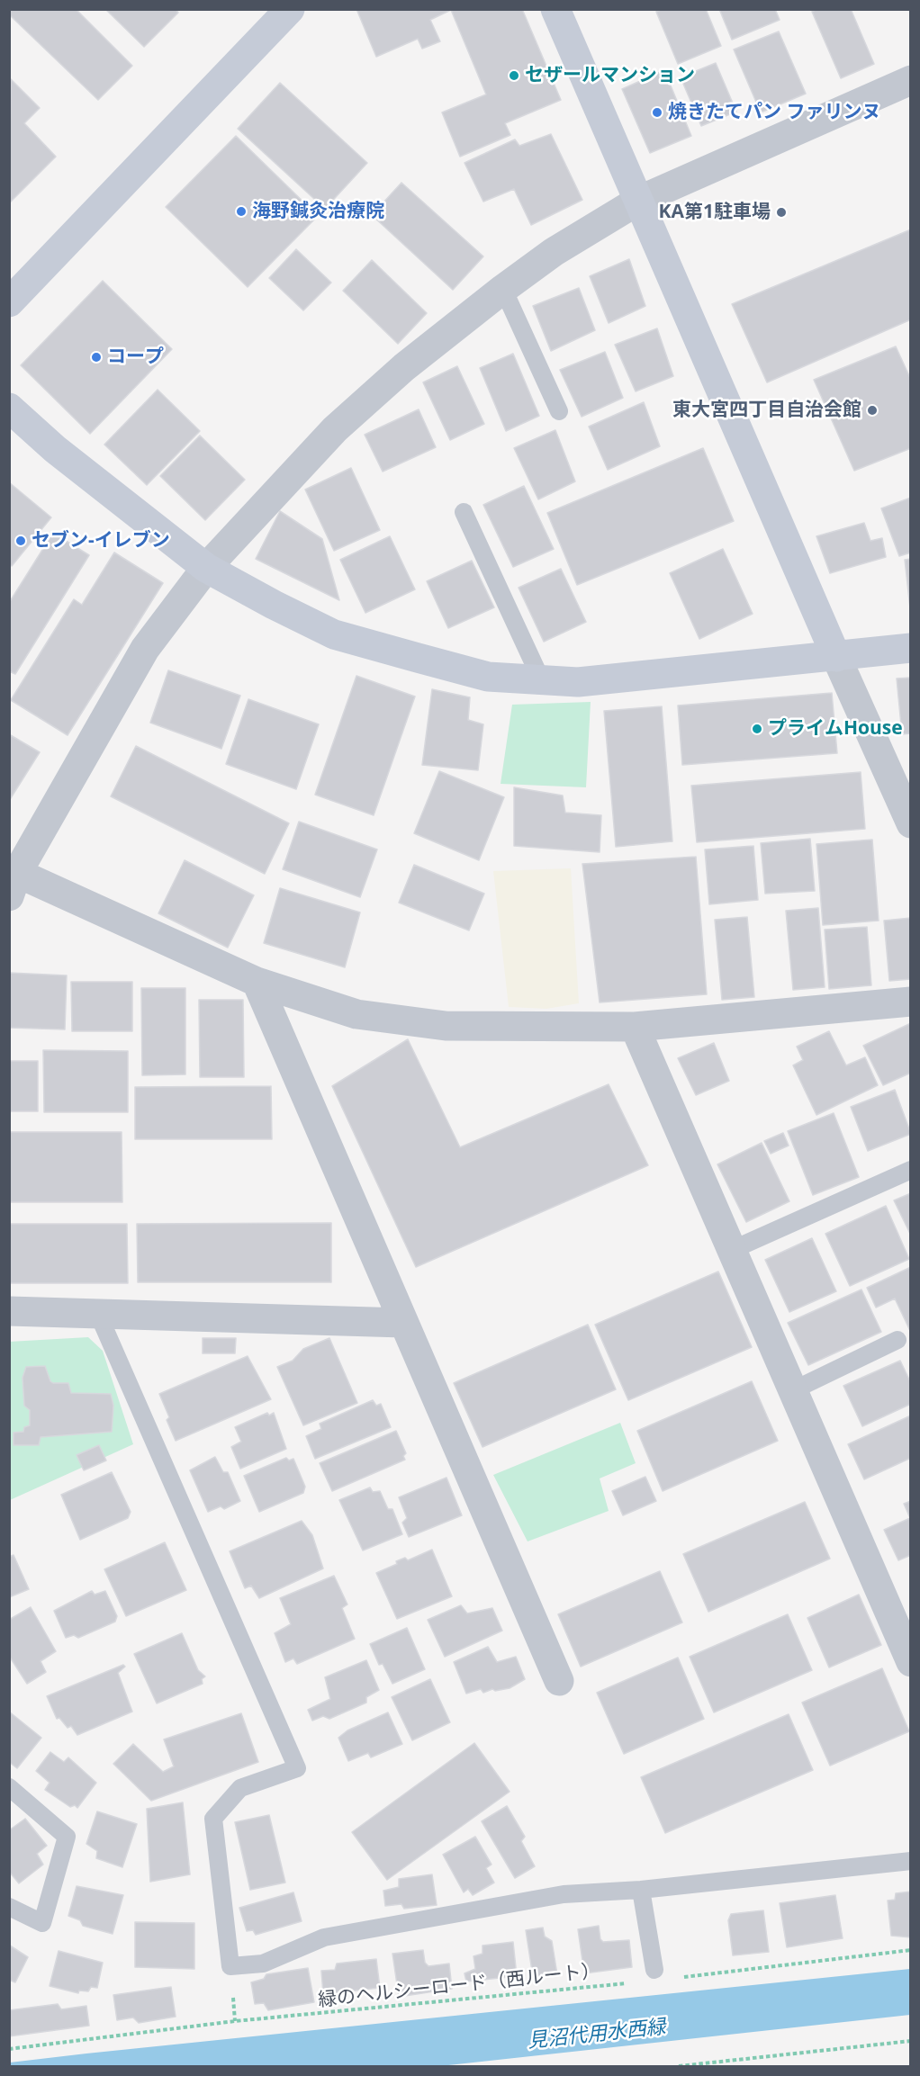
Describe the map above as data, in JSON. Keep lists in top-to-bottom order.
{
  "streets": {
    "path": ["緑のヘルシーロード（西ルート）"]
  },
  "water": ["見沼代用水西緑"],
  "places": [
    "セザールマンション",
    "焼きたてパン ファリンヌ",
    "海野鍼灸治療院",
    "KA第1駐車場",
    "コープ",
    "東大宮四丁目自治会館",
    "セブン-イレブン",
    "プライムHouse"
  ]
}
